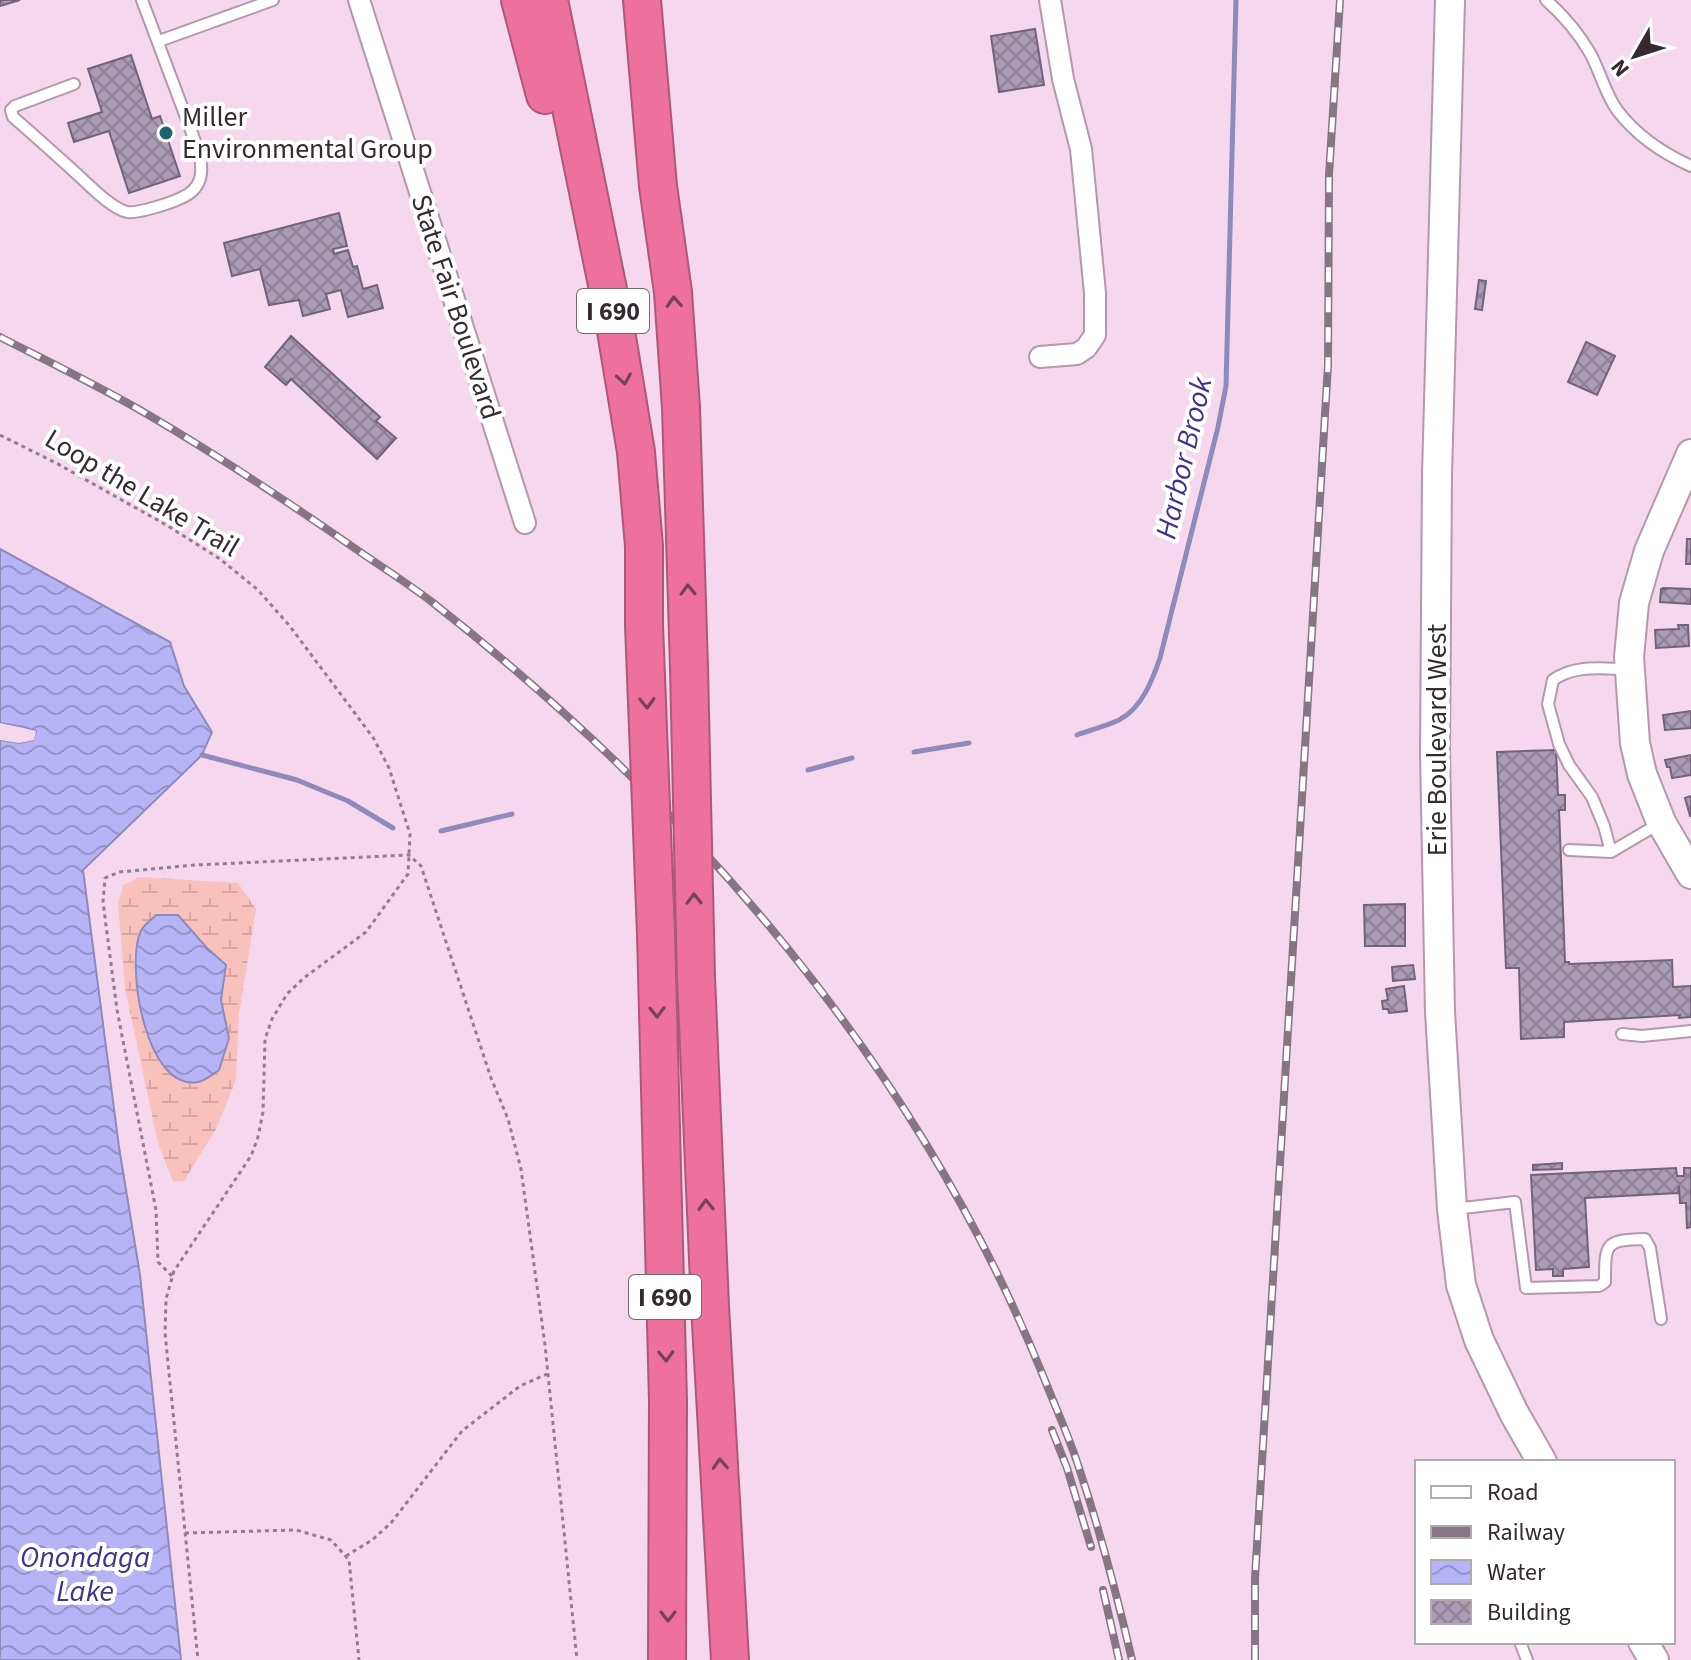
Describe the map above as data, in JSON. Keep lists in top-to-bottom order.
{
  "streets": {
    "highway": ["I 690"],
    "main road": ["Erie Boulevard West"],
    "street": ["State Fair Boulevard"],
    "path": ["Loop the Lake Trail"]
  },
  "water": ["Harbor Brook", "Onondaga Lake"],
  "places": ["Miller Environmental Group"],
  "legend": [
    "Road",
    "Railway",
    "Water",
    "Building"
  ],
  "north": "bottom left"
}
